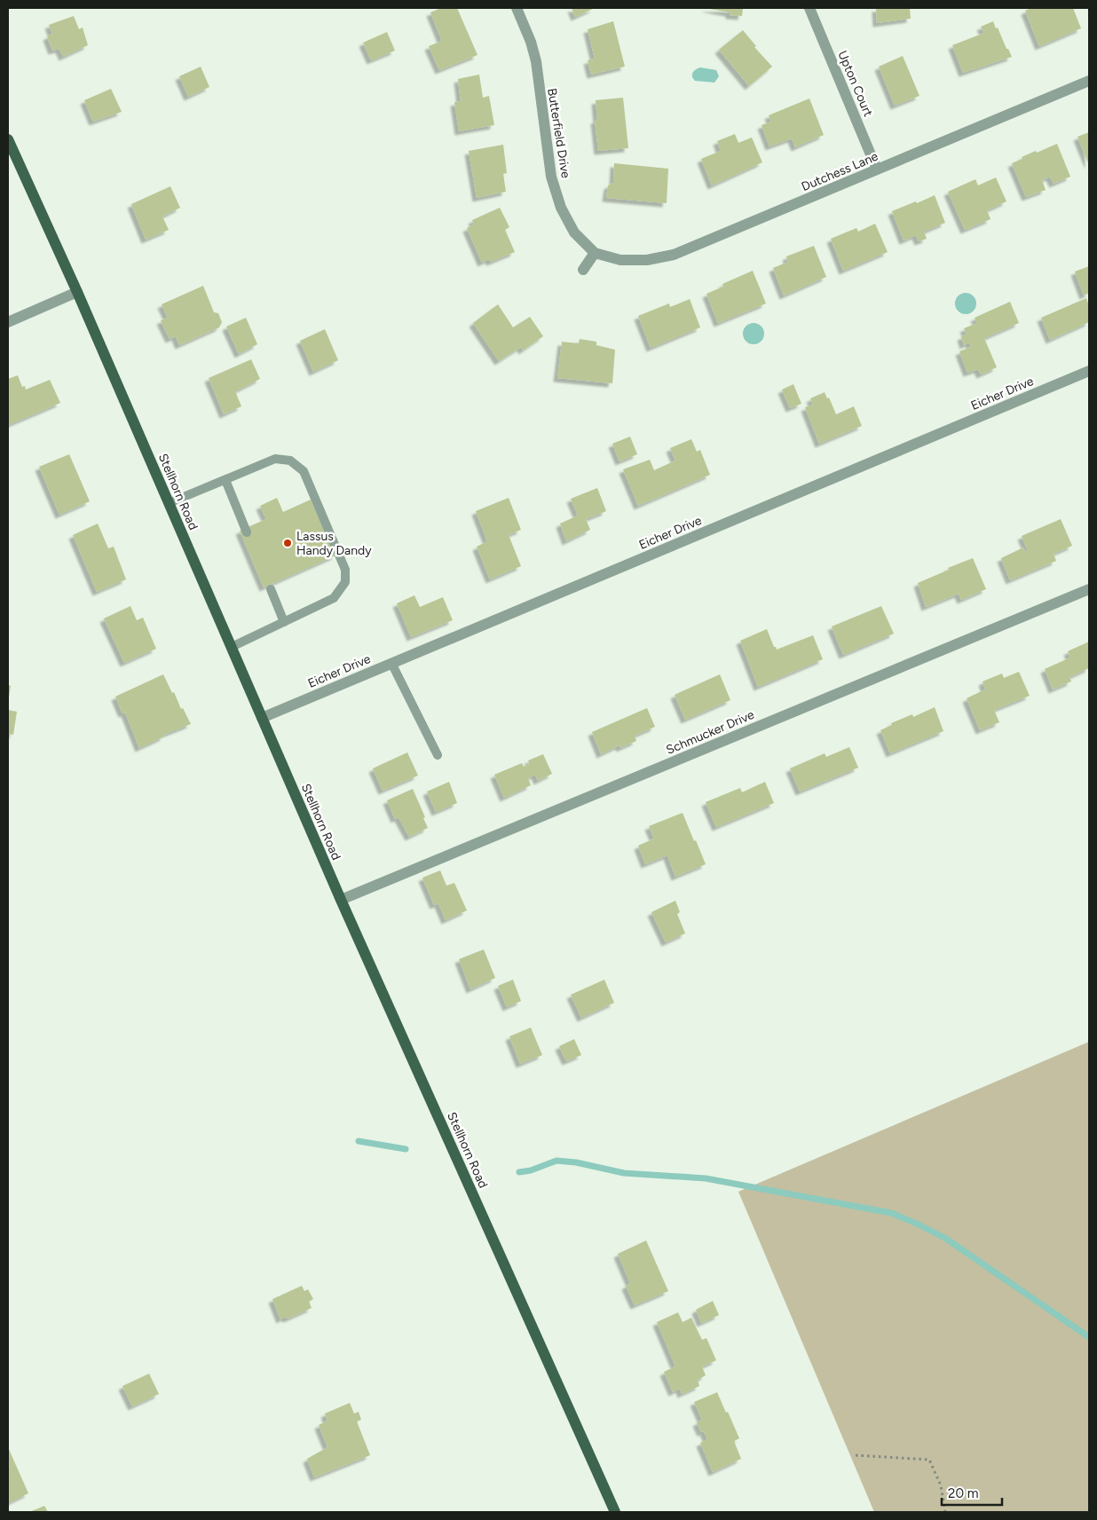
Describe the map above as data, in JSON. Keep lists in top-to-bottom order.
{
  "streets": {
    "main road": ["Stellhorn Road"],
    "street": [
      "Upton Court",
      "Butterfield Drive",
      "Dutchess Lane",
      "Eicher Drive",
      "Schmucker Drive"
    ]
  },
  "crossings": [
    ["Upton Court", "Dutchess Lane"],
    ["Butterfield Drive", "Dutchess Lane"],
    ["Eicher Drive", "Stellhorn Road"],
    ["Stellhorn Road", "Schmucker Drive"]
  ],
  "places": ["Lassus Handy Dandy"],
  "scale_bar": "20 m"
}
